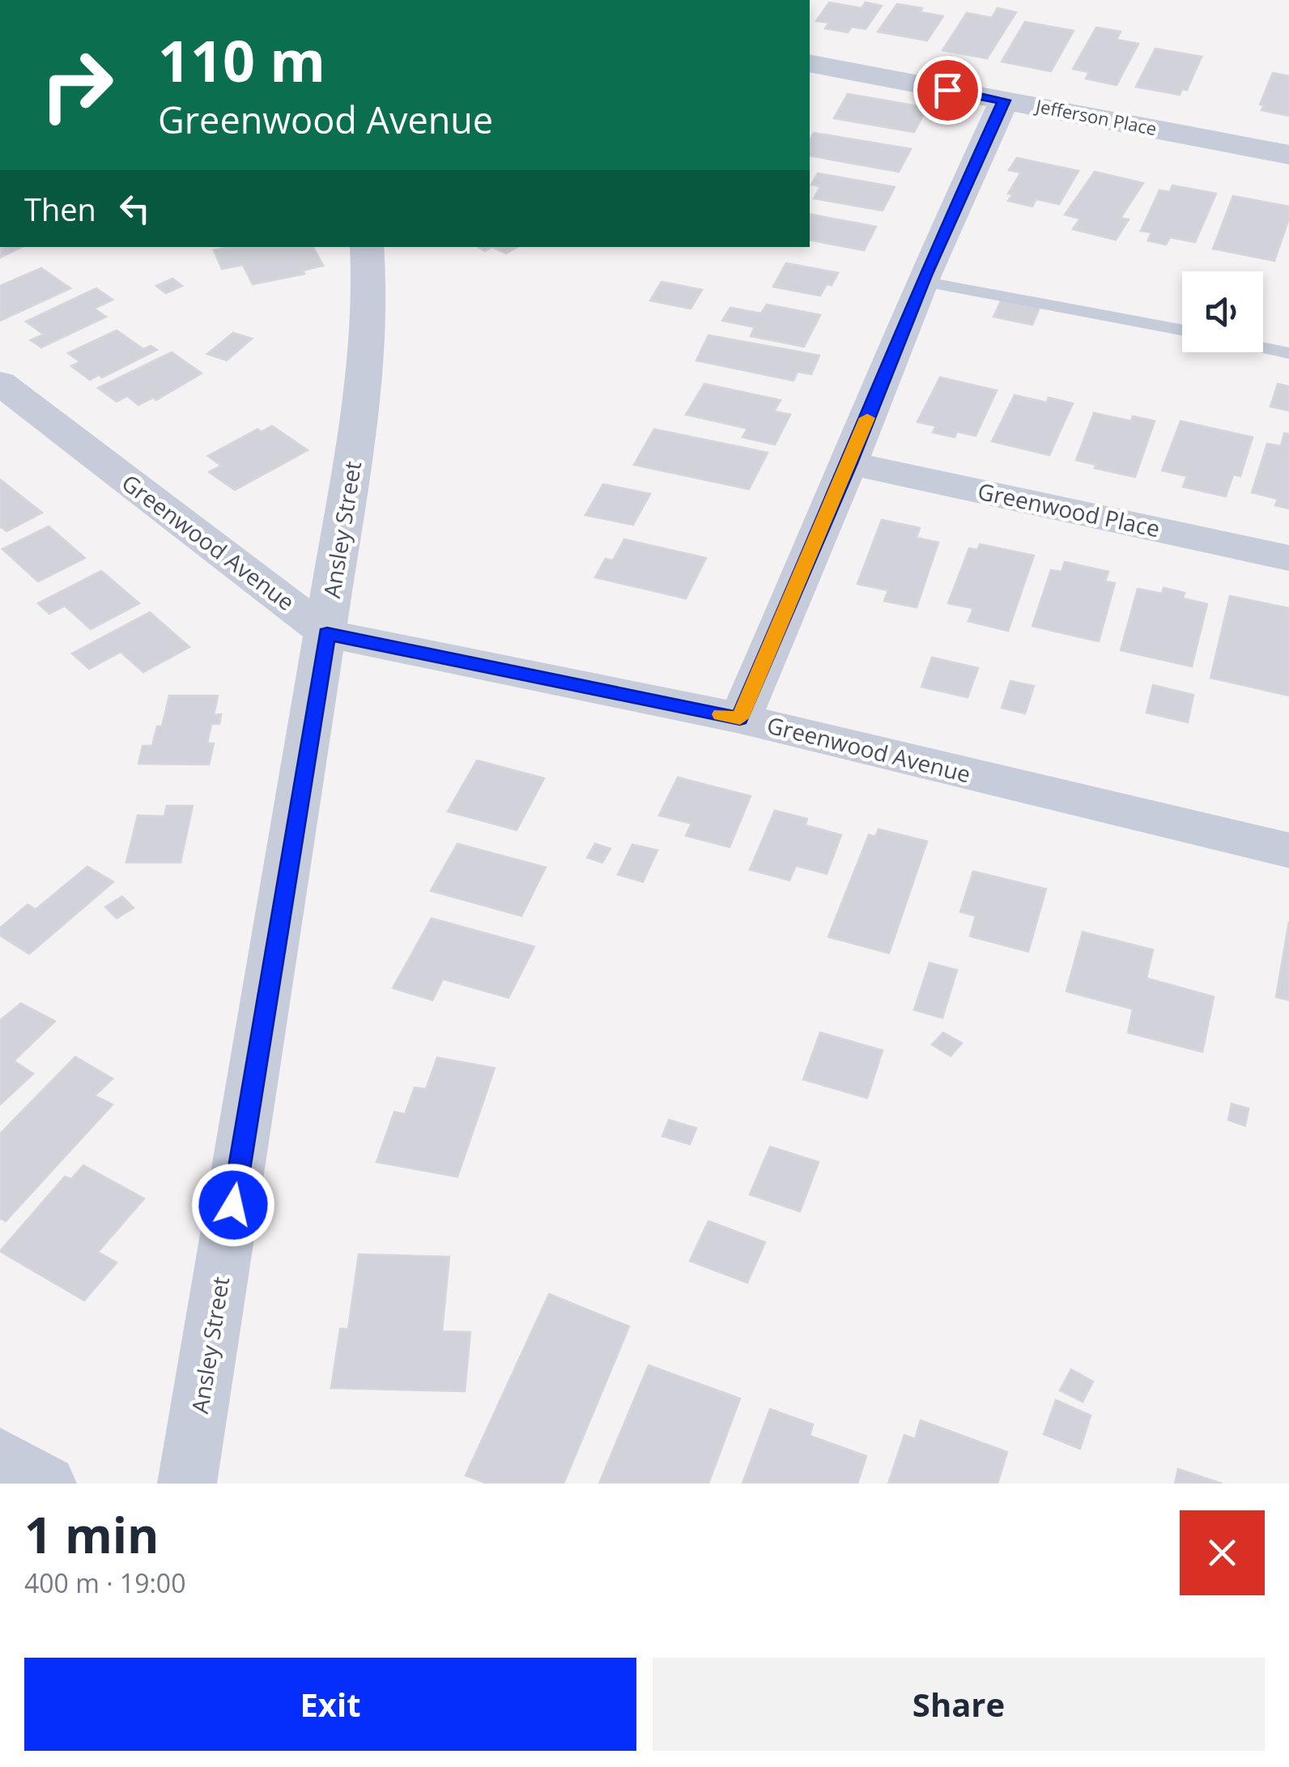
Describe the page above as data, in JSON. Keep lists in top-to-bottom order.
{
  "streets": {
    "street": [
      "Jefferson Place",
      "Greenwood Place",
      "Ansley Street",
      "Greenwood Avenue"
    ]
  },
  "crossings": [
    ["Ansley Street", "Greenwood Avenue"]
  ],
  "page": {
    "turn": ["110 m", "Greenwood Avenue"],
    "then": "Then",
    "heading": ["1 min", "400 m · 19:00"],
    "buttons": ["Exit", "Share"]
  }
}
